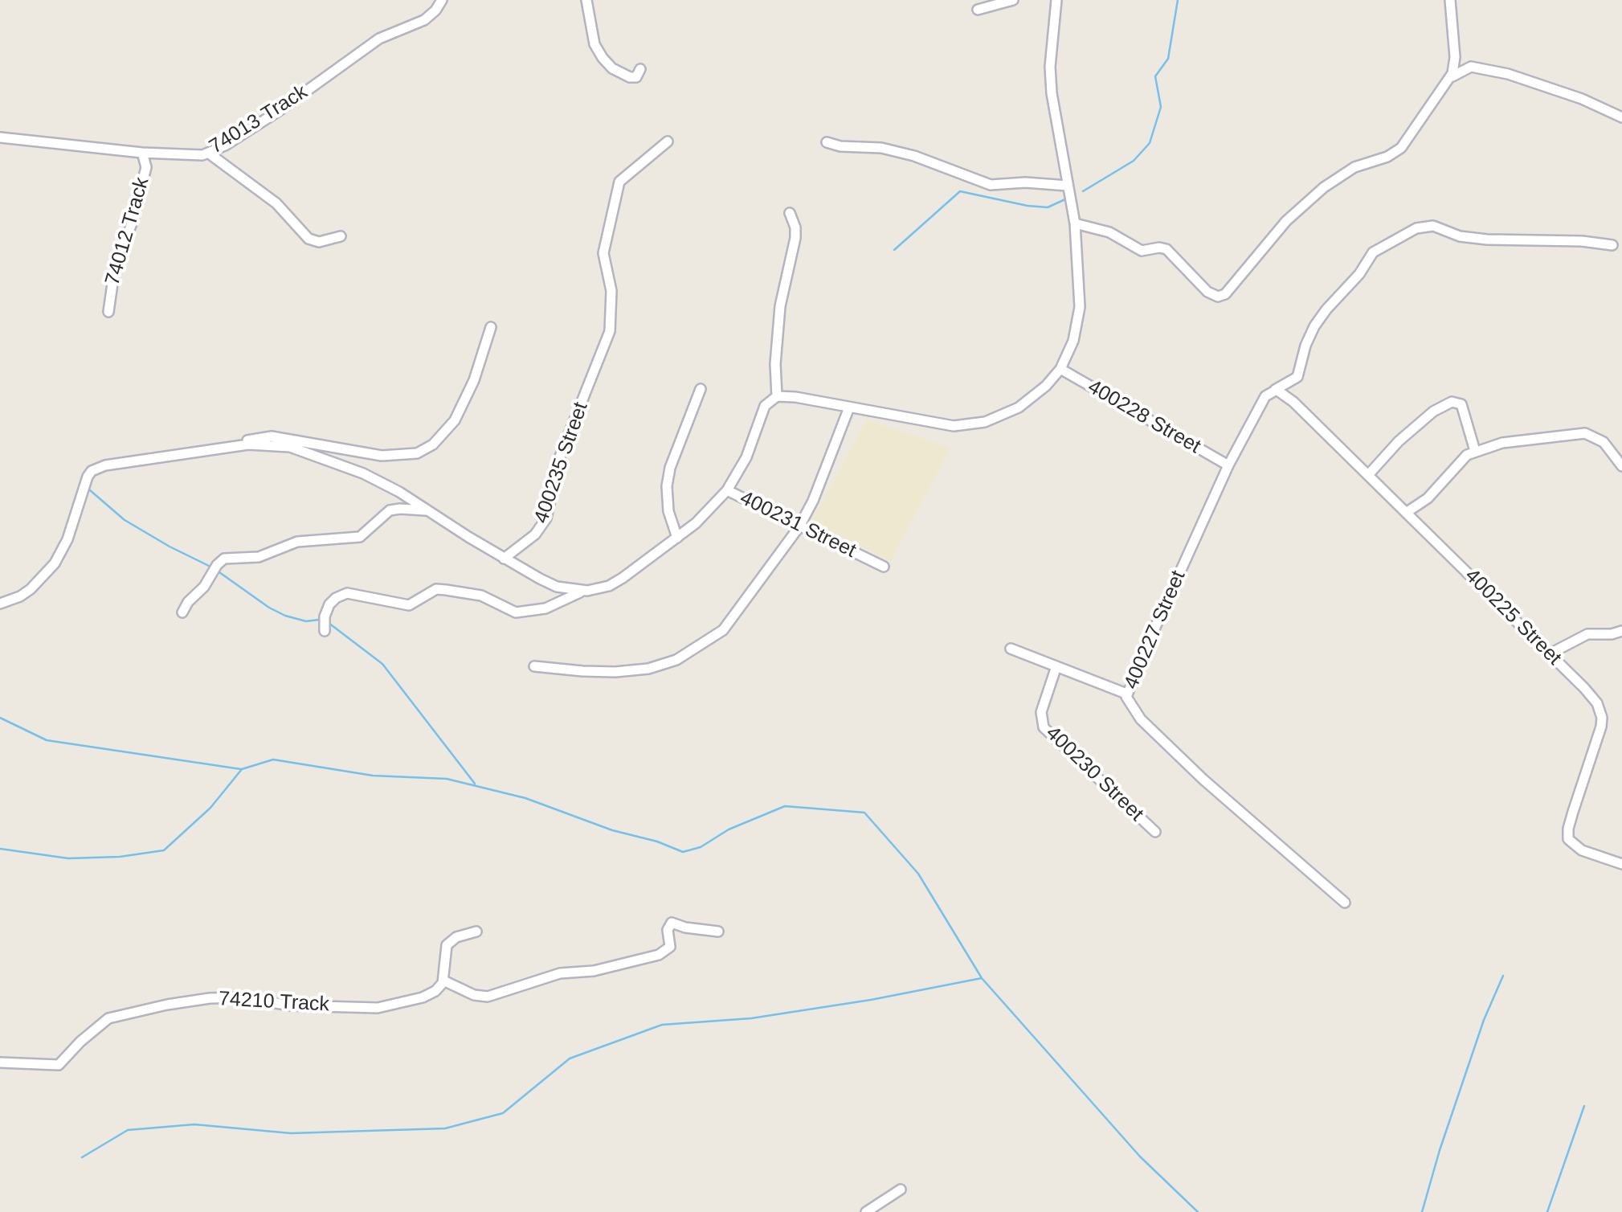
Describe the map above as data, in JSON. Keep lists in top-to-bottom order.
{
  "streets": {
    "street": [
      "74013 Track",
      "74012 Track",
      "400228 Street",
      "400235 Street",
      "400231 Street",
      "400225 Street",
      "400227 Street",
      "400230 Street",
      "74210 Track"
    ]
  },
  "crossings": [
    ["74013 Track", "74012 Track"],
    ["400228 Street", "400227 Street"],
    ["400225 Street", "400227 Street"]
  ]
}
